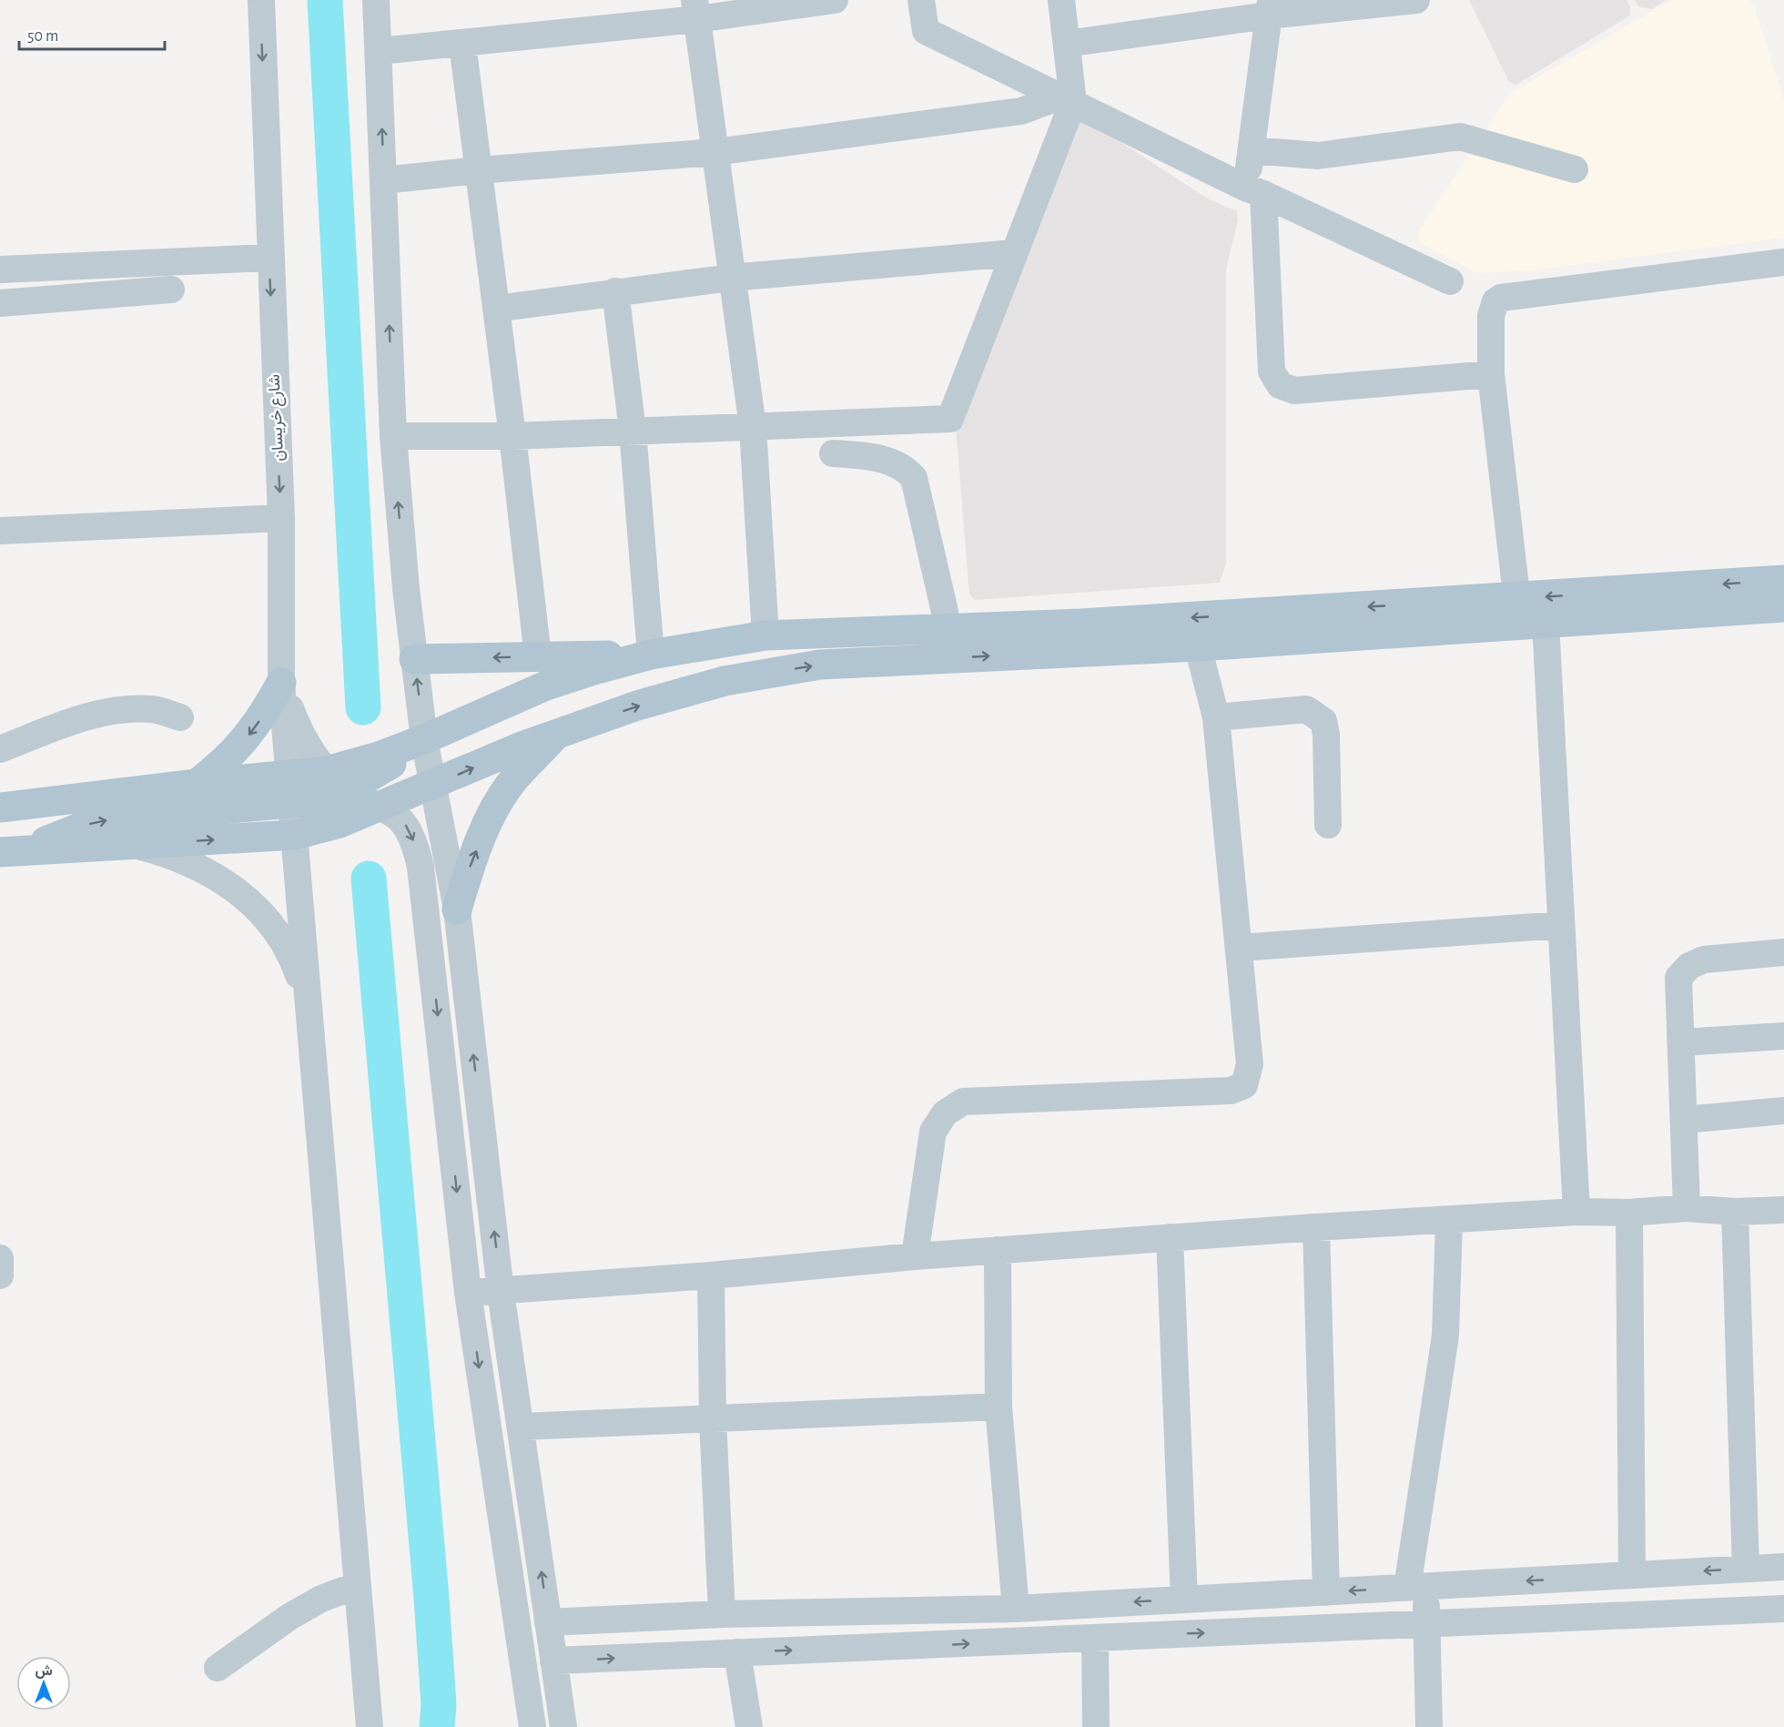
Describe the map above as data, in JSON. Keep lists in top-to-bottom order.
{
  "streets": {
    "street": ["شارع خريسان"]
  },
  "scale_bar": "50 m",
  "north": "top"
}
